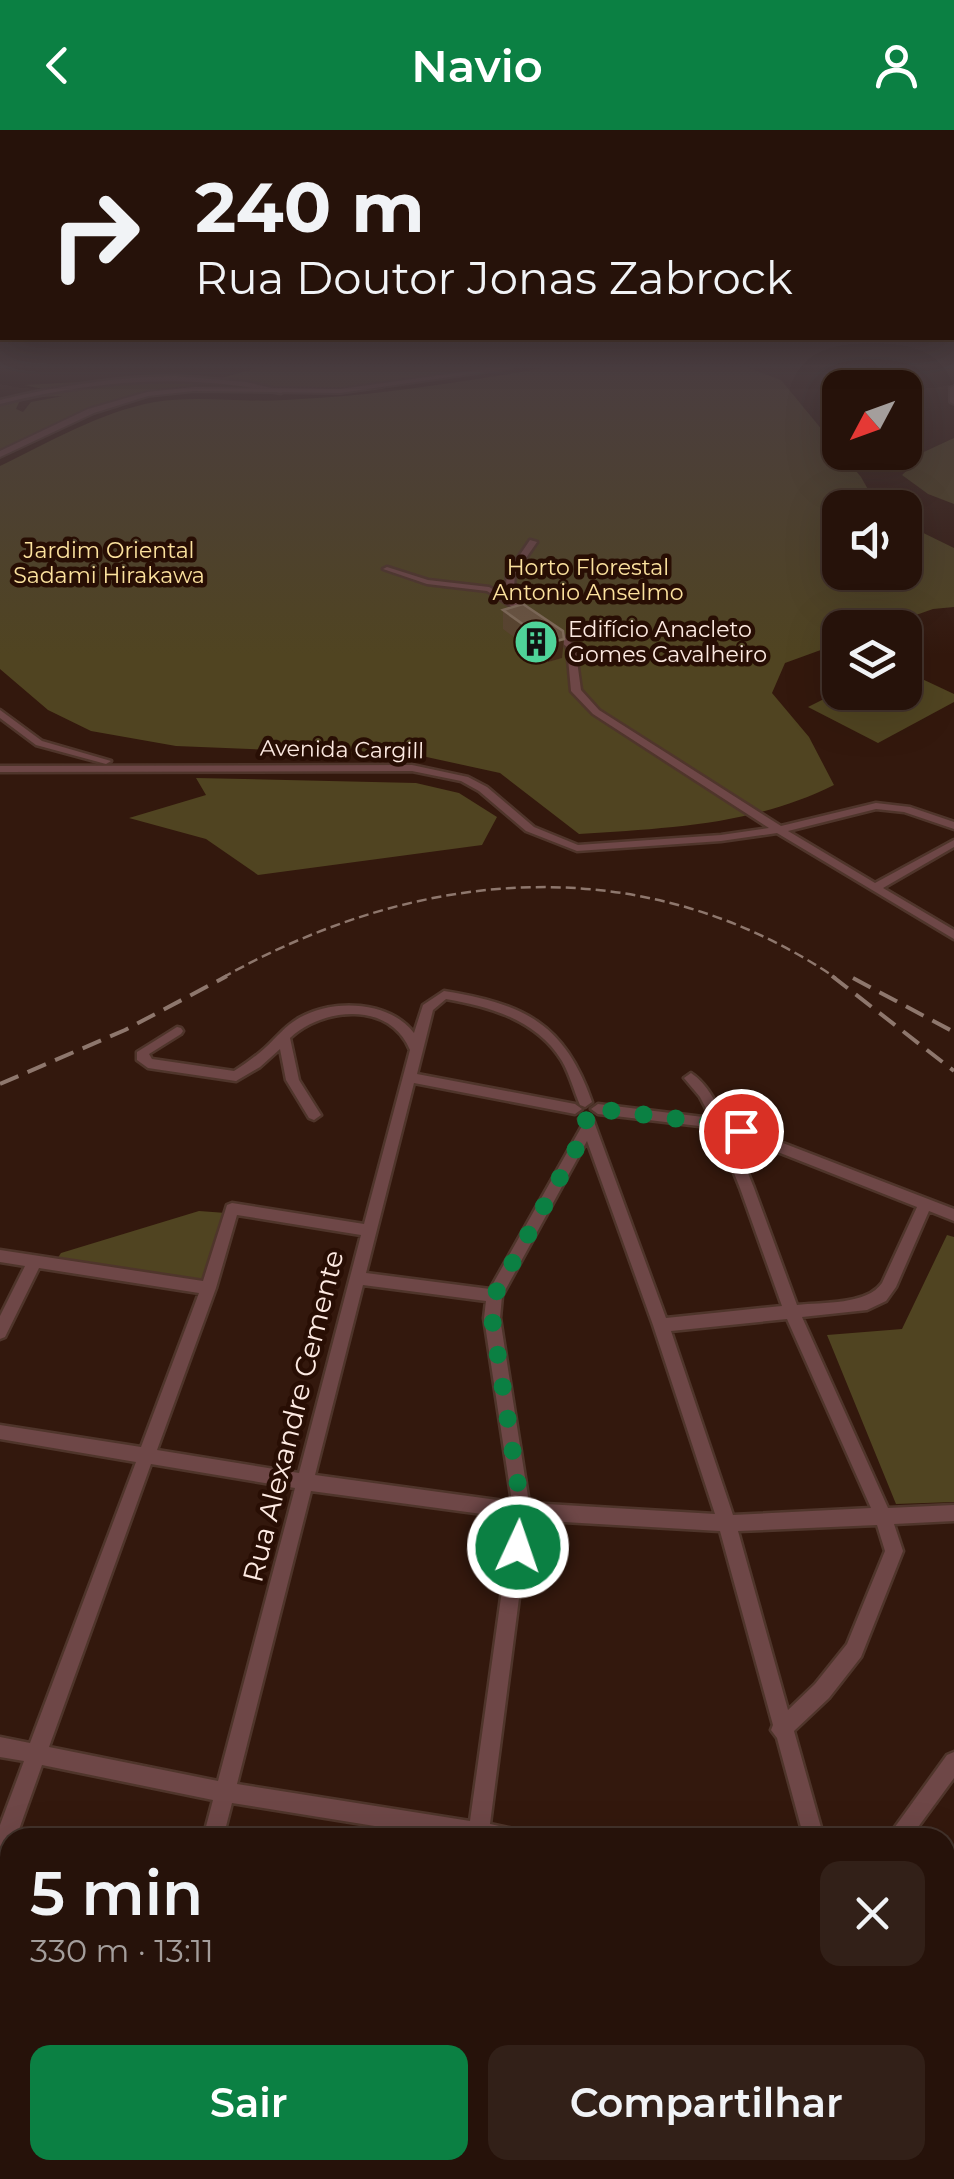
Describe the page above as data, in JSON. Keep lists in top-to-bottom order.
{
  "streets": {
    "street": ["Avenida Cargill", "Rua Alexandre Cemente"]
  },
  "parks": ["Jardim Oriental Sadami Hirakawa", "Horto Florestal Antonio Anselmo"],
  "places": {
    "building": ["Edifício Anacleto Gomes Cavalheiro"]
  },
  "north": "bottom left",
  "page": {
    "header": "Navio",
    "turn": ["240 m", "Rua Doutor Jonas Zabrock"],
    "heading": ["5 min", "330 m · 13:11"],
    "buttons": ["Sair", "Compartilhar"]
  }
}
